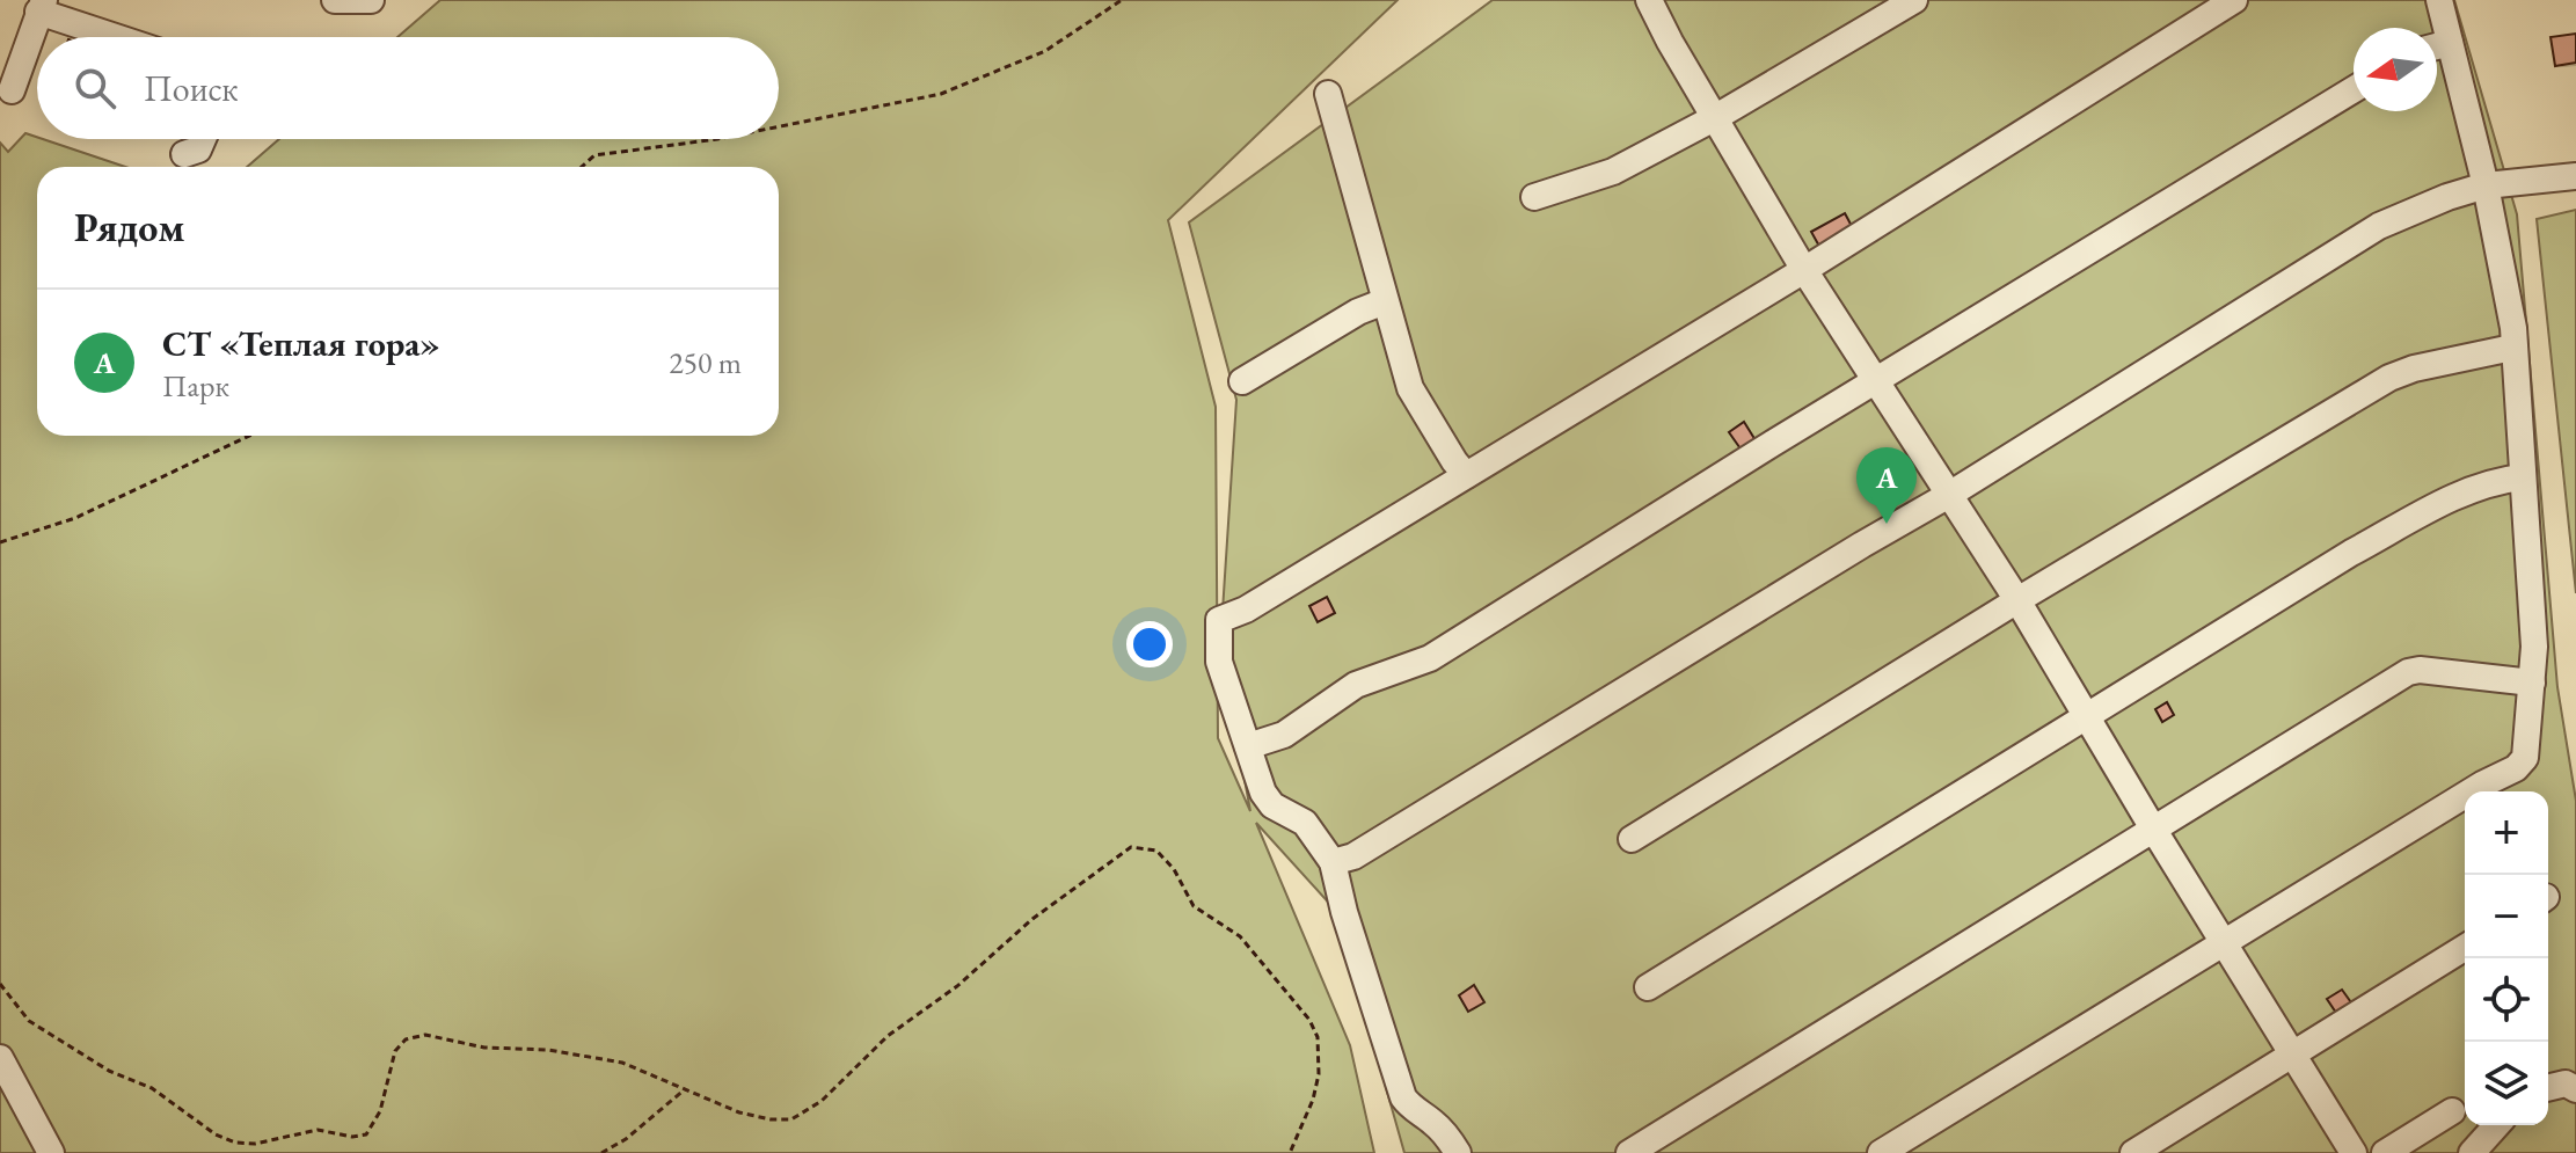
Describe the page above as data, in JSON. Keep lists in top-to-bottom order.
{
  "north": "left",
  "page": {
    "search": "Поиск",
    "heading": "Рядом",
    "list": [
      {
        "mark": "A",
        "name": "СТ «Теплая гора»",
        "note": "Парк",
        "value": "250 m"
      }
    ],
    "pins": "A",
    "map_buttons": ["+", "−"]
  }
}
